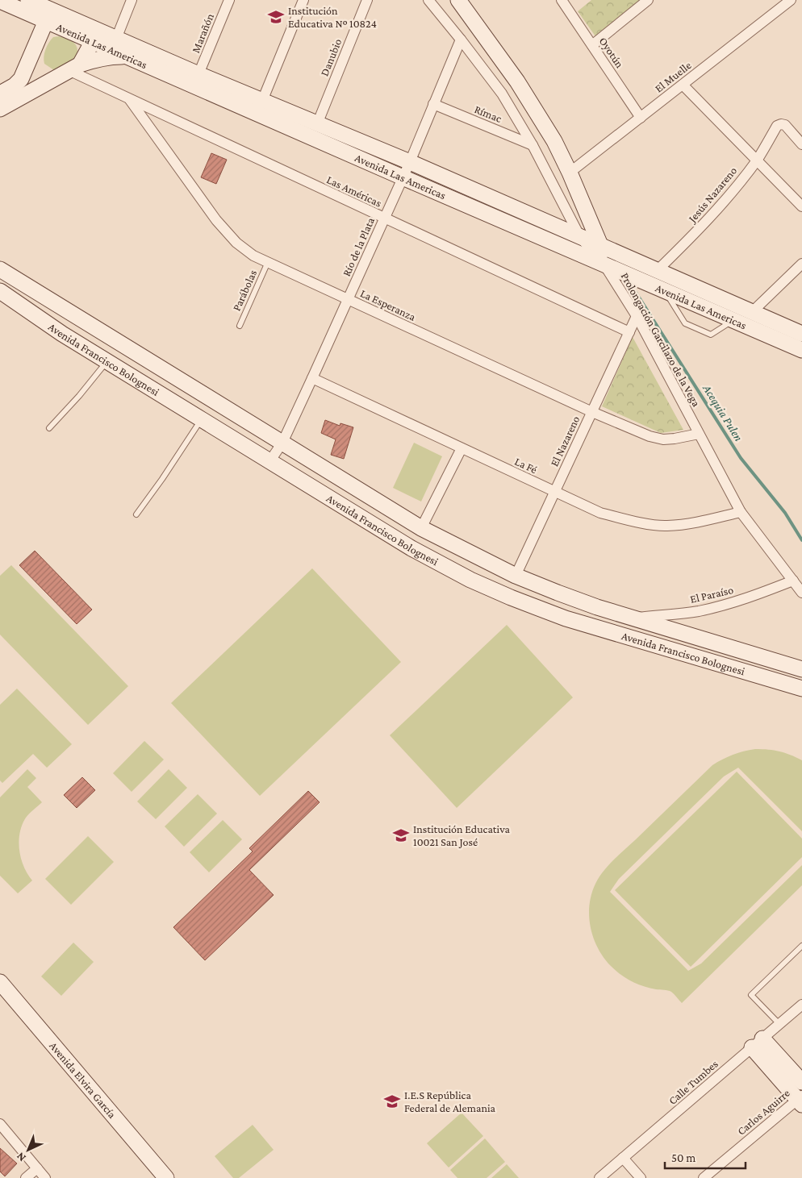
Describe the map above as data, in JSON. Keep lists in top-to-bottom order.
{
  "streets": {
    "street": [
      "Marañón",
      "Avenida Las Americas",
      "Oyotún",
      "Danubio",
      "El Muelle",
      "Rímac",
      "Las Américas",
      "Jesús Nazareno",
      "Río de la Plata",
      "La Esperanza",
      "Prolongación Garcilazo de la Vega",
      "Avenida Francisco Bolognesi",
      "El Nazareno",
      "La Fé",
      "El Paraíso",
      "Avenida Elvira García",
      "Calle Tumbes",
      "Carlos Aguirre"
    ],
    "lane": ["Parábolas"]
  },
  "crossings": [
    ["Marañón", "Avenida Las Americas"],
    ["Avenida Las Americas", "Danubio"],
    ["Avenida Las Americas", "Jesús Nazareno"],
    ["Avenida Las Americas", "Río de la Plata"],
    ["Avenida Las Americas", "Prolongación Garcilazo de la Vega"],
    ["Oyotún", "El Muelle"],
    ["Rímac", "Río de la Plata"],
    ["Rímac", "Prolongación Garcilazo de la Vega"],
    ["Las Américas", "Río de la Plata"],
    ["Las Américas", "La Esperanza"],
    ["Las Américas", "El Nazareno"],
    ["Río de la Plata", "La Esperanza"],
    ["Río de la Plata", "Prolongación Garcilazo de la Vega"],
    ["Río de la Plata", "Avenida Francisco Bolognesi"],
    ["Río de la Plata", "La Fé"],
    ["Parábolas", "La Esperanza"],
    ["La Esperanza", "Prolongación Garcilazo de la Vega"],
    ["La Esperanza", "El Nazareno"],
    ["Prolongación Garcilazo de la Vega", "El Nazareno"],
    ["Prolongación Garcilazo de la Vega", "La Fé"],
    ["Prolongación Garcilazo de la Vega", "El Paraíso"],
    ["Avenida Francisco Bolognesi", "El Nazareno"],
    ["Avenida Francisco Bolognesi", "El Paraíso"],
    ["El Nazareno", "La Fé"]
  ],
  "water": ["Acequia Pulen"],
  "places": {
    "school or university": ["Institución Educativa Nº 10824", "Institución Educativa 10021 San José", "I.E.S República Federal de Alemania"]
  },
  "scale_bar": "50 m",
  "north": "bottom left"
}
